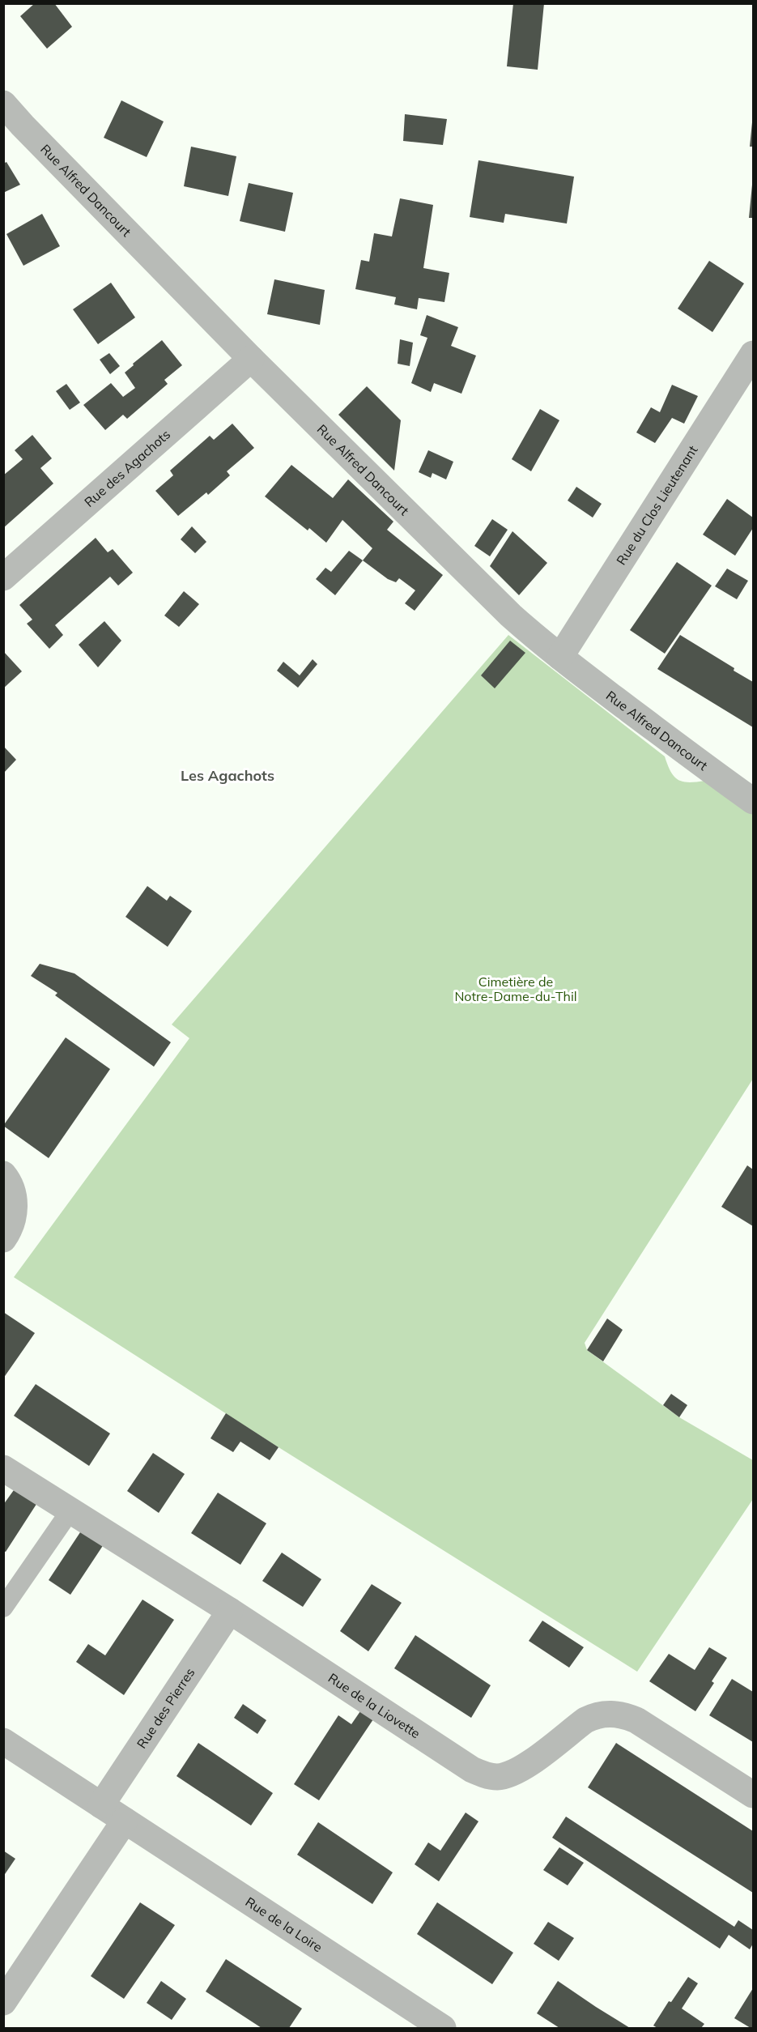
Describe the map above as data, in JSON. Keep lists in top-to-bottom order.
{
  "streets": {
    "street": [
      "Rue Alfred Dancourt",
      "Rue des Agachots",
      "Rue du Clos Lieutenant",
      "Rue de la Liovette",
      "Rue des Pierres",
      "Rue de la Loire"
    ]
  },
  "crossings": [
    ["Rue Alfred Dancourt", "Rue des Agachots"],
    ["Rue Alfred Dancourt", "Rue du Clos Lieutenant"],
    ["Rue de la Liovette", "Rue des Pierres"],
    ["Rue des Pierres", "Rue de la Loire"]
  ],
  "districts": ["Les Agachots"],
  "parks": ["Cimetière de Notre-Dame-du-Thil"]
}
